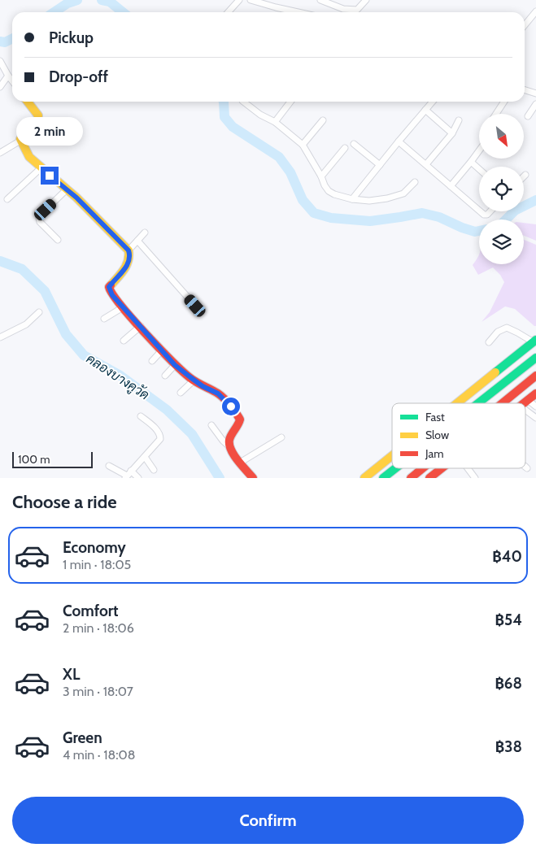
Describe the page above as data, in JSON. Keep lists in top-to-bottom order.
{
  "water": ["คลองบางคูวัด"],
  "legend": ["Fast", "Slow", "Jam"],
  "scale_bar": "100 m",
  "north": "bottom right",
  "page": {
    "banner": ["Pickup", "Drop-off"],
    "bubble": "2 min",
    "scale": "100 m",
    "heading": "Choose a ride",
    "list": [
      {
        "name": "Economy",
        "note": "1 min · 18:05",
        "value": "฿40"
      },
      {
        "name": "Comfort",
        "note": "2 min · 18:06",
        "value": "฿54"
      },
      {
        "name": "XL",
        "note": "3 min · 18:07",
        "value": "฿68"
      },
      {
        "name": "Green",
        "note": "4 min · 18:08",
        "value": "฿38"
      }
    ],
    "buttons": "Confirm"
  }
}
